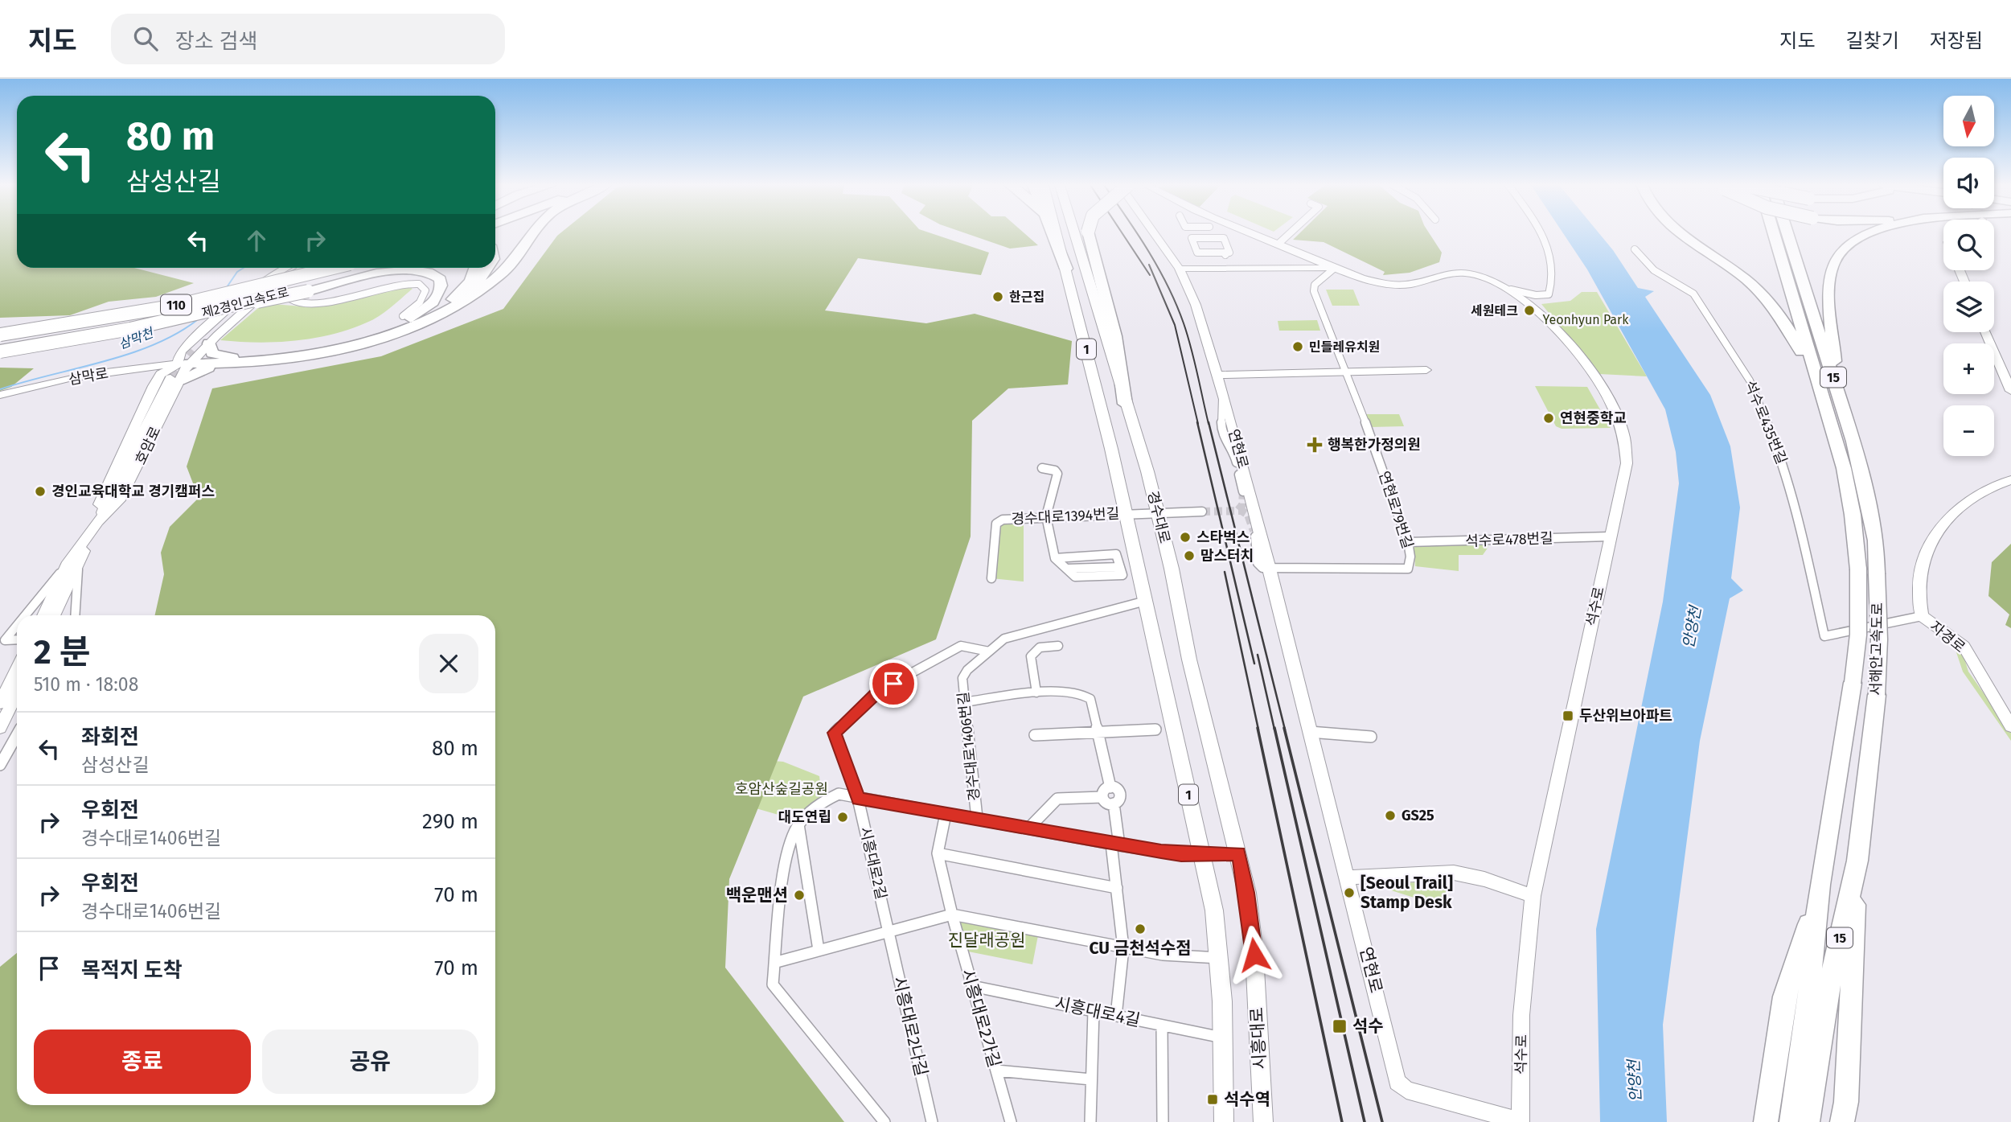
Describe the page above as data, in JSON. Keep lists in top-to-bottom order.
{
  "streets": {
    "highway": [
      "제2경인고속도로",
      "110",
      "15",
      "서해안고속도로"
    ],
    "main road": ["1", "경수대로", "시흥대로"],
    "street": [
      "삼막로",
      "석수로435번길",
      "호암로",
      "연현로",
      "연현로79번길",
      "경수대로1394번길",
      "석수로478번길",
      "석수로",
      "자경로",
      "경수대로1406번길",
      "시흥대로2길",
      "시흥대로4길",
      "시흥대로2가길",
      "시흥대로2나길"
    ]
  },
  "crossings": [
    ["1", "경수대로1394번길"],
    ["1", "경수대로1406번길"],
    ["1", "시흥대로4길"],
    ["삼막로", "호암로"],
    ["석수로435번길", "자경로"],
    ["연현로", "연현로79번길"],
    ["연현로", "석수로"],
    ["연현로79번길", "석수로478번길"],
    ["경수대로1394번길", "경수대로"],
    ["경수대로", "시흥대로"],
    ["석수로478번길", "석수로"],
    ["시흥대로2길", "시흥대로2나길"],
    ["시흥대로4길", "시흥대로2가길"]
  ],
  "water": ["삼막천", "안양천"],
  "parks": ["Yeonhyun Park", "호암산숲길공원", "진달래공원"],
  "places": {
    "other": [
      "한근집",
      "세원테크",
      "민들레유치원",
      "연현중학교",
      "경인교육대학교 경기캠퍼스",
      "스타벅스",
      "맘스터치",
      "GS25",
      "대도연립",
      "[Seoul Trail] Stamp Desk",
      "백운맨션",
      "CU 금천석수점"
    ],
    "health": ["행복한가정의원"],
    "transit": ["두산위브아파트", "석수", "석수역"]
  },
  "north": "bottom",
  "page": {
    "header": "지도",
    "search": "장소 검색",
    "nav": ["지도", "길찾기", "저장됨"],
    "map_buttons": ["+", "−"],
    "turn": ["80 m", "삼성산길"],
    "heading": ["2 분", "510 m · 18:08"],
    "list": [
      {
        "name": "좌회전",
        "note": "삼성산길",
        "value": "80 m"
      },
      {
        "name": "우회전",
        "note": "경수대로1406번길",
        "value": "290 m"
      },
      {
        "name": "우회전",
        "note": "경수대로1406번길",
        "value": "70 m"
      },
      {
        "name": "목적지 도착",
        "value": "70 m"
      }
    ],
    "buttons": ["종료", "공유"]
  }
}
